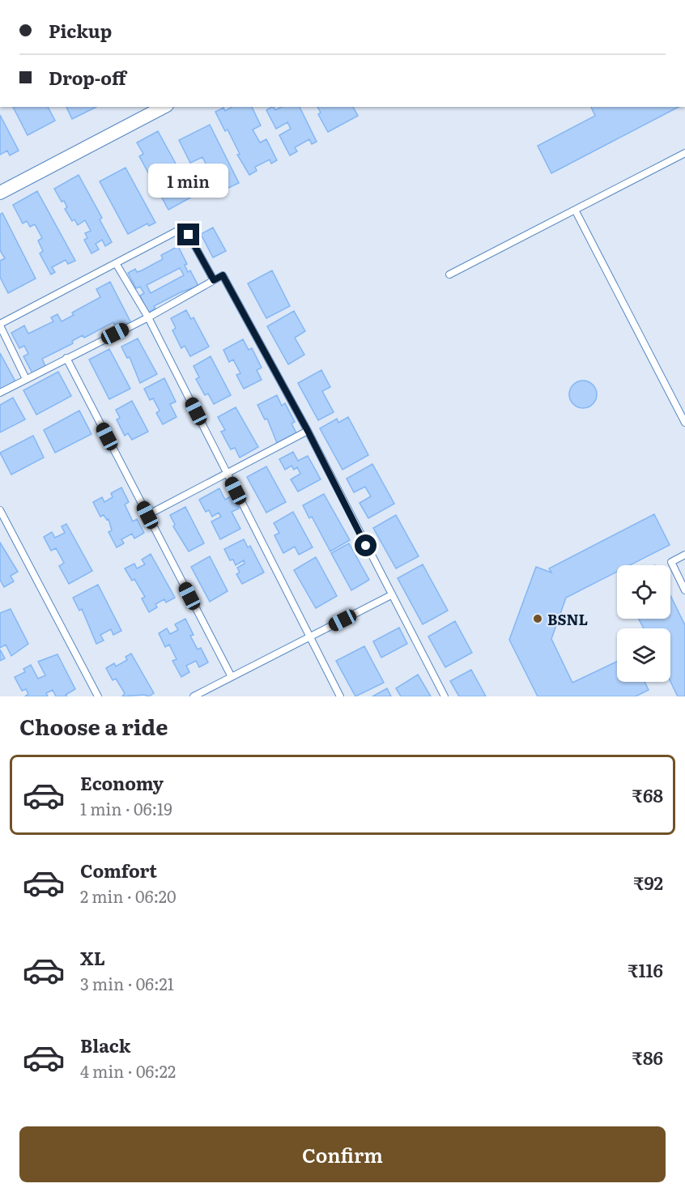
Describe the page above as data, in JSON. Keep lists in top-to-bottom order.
{
  "places": ["BSNL"],
  "page": {
    "banner": ["Pickup", "Drop-off"],
    "bubble": "1 min",
    "heading": "Choose a ride",
    "list": [
      {
        "name": "Economy",
        "note": "1 min · 06:19",
        "value": "₹68"
      },
      {
        "name": "Comfort",
        "note": "2 min · 06:20",
        "value": "₹92"
      },
      {
        "name": "XL",
        "note": "3 min · 06:21",
        "value": "₹116"
      },
      {
        "name": "Black",
        "note": "4 min · 06:22",
        "value": "₹86"
      }
    ],
    "buttons": "Confirm"
  }
}
